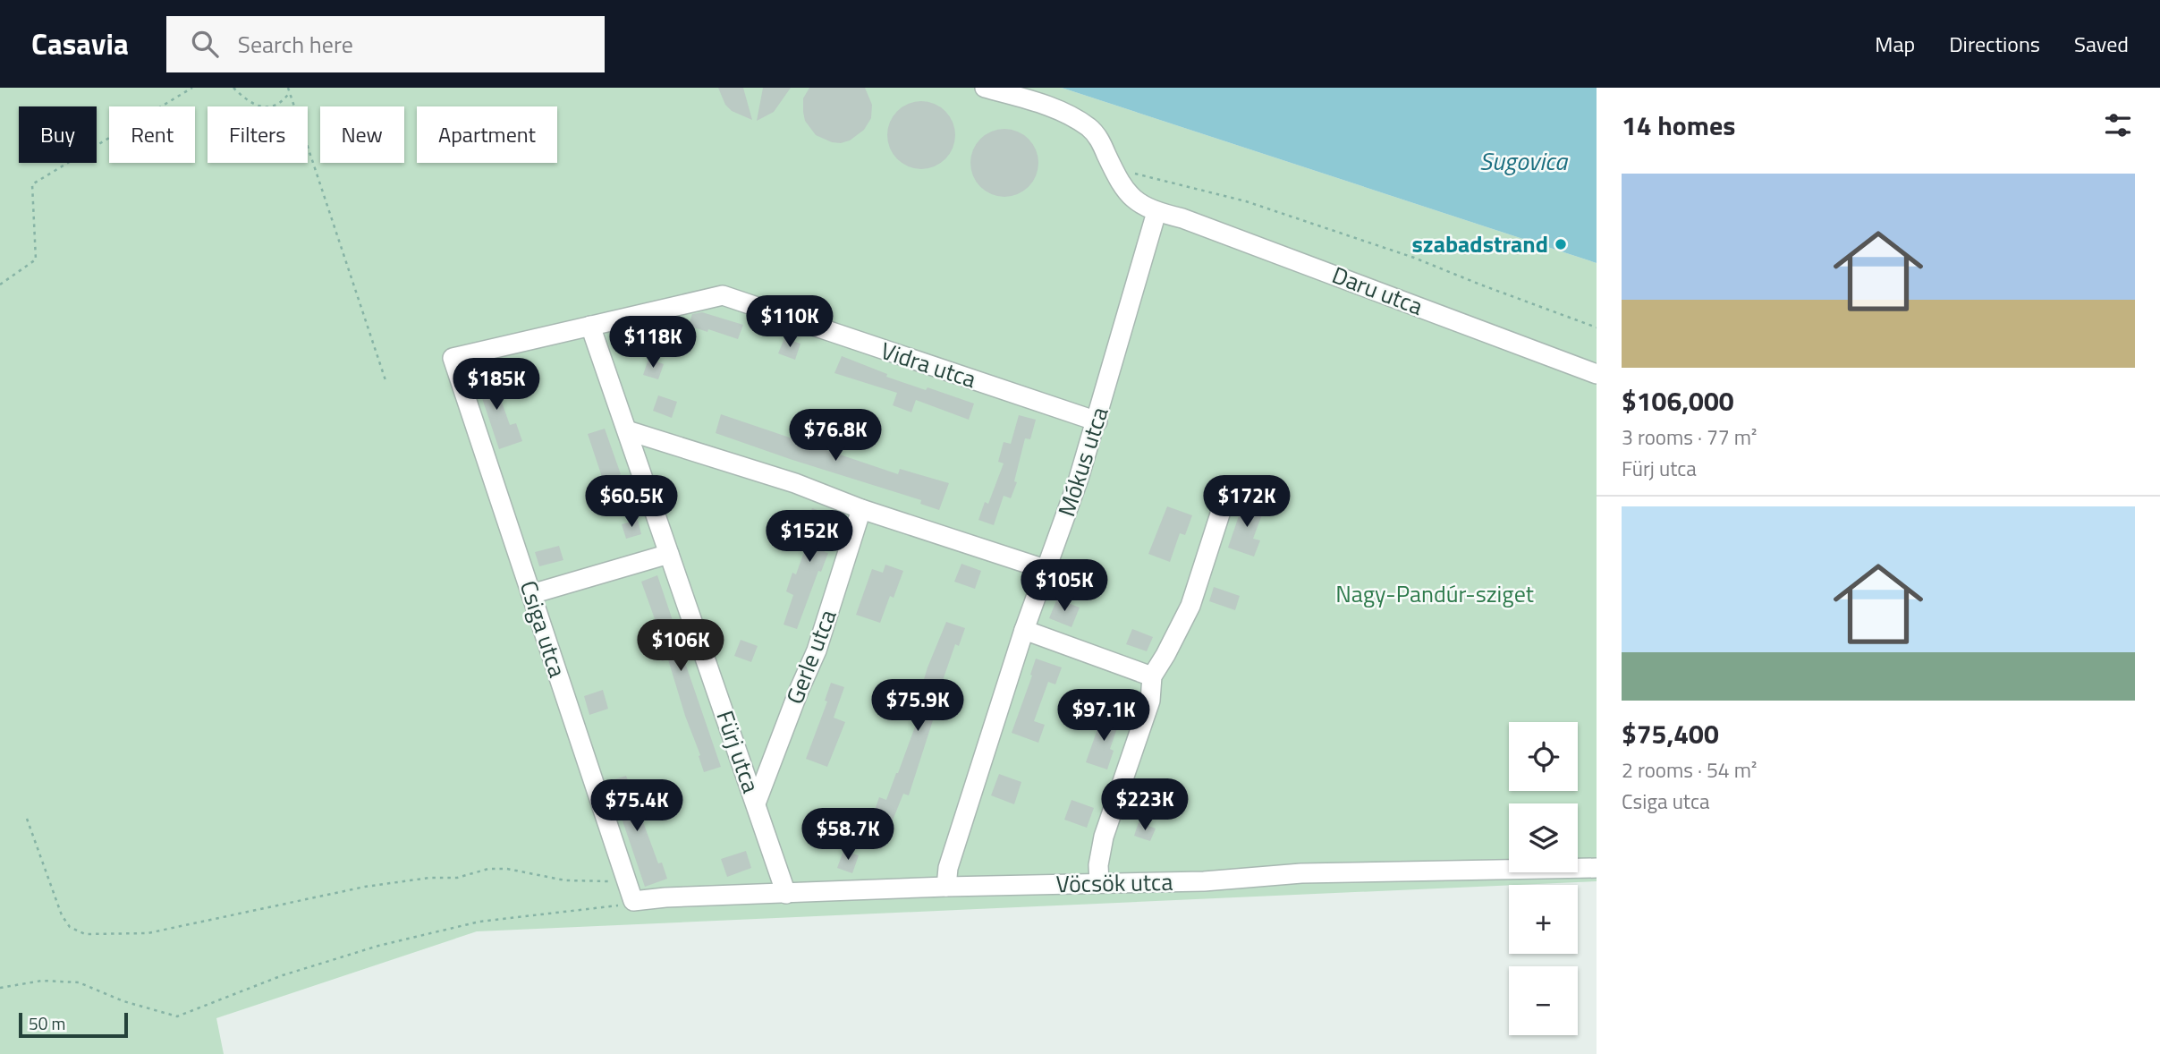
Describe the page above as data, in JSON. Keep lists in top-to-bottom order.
{
  "streets": {
    "street": [
      "Daru utca",
      "Vidra utca",
      "Mókus utca",
      "Csiga utca",
      "Gerle utca",
      "Fürj utca",
      "Vöcsök utca"
    ]
  },
  "crossings": [
    ["Daru utca", "Mókus utca"],
    ["Vidra utca", "Mókus utca"],
    ["Vidra utca", "Csiga utca"],
    ["Vidra utca", "Fürj utca"],
    ["Mókus utca", "Vöcsök utca"],
    ["Csiga utca", "Vöcsök utca"],
    ["Gerle utca", "Fürj utca"],
    ["Fürj utca", "Vöcsök utca"]
  ],
  "water": ["Sugovica"],
  "parks": ["Nagy-Pandúr-sziget"],
  "places": ["szabadstrand"],
  "scale_bar": "50 m",
  "page": {
    "header": "Casavia",
    "search": "Search here",
    "nav": ["Map", "Directions", "Saved"],
    "heading": "14 homes",
    "chip": [
      "Buy",
      "Rent",
      "Filters",
      "New",
      "Apartment"
    ],
    "list": [
      {
        "name": "$106,000",
        "note": "3 rooms · 77 m² · Fürj utca"
      },
      {
        "name": "$75,400",
        "note": "2 rooms · 54 m² · Csiga utca"
      }
    ],
    "price": [
      "$110K",
      "$118K",
      "$185K",
      "$76.8K",
      "$60.5K",
      "$172K",
      "$152K",
      "$105K",
      "$106K",
      "$75.9K",
      "$97.1K",
      "$223K",
      "$75.4K",
      "$58.7K"
    ],
    "map_buttons": ["+", "−"],
    "scale": "50 m"
  }
}
